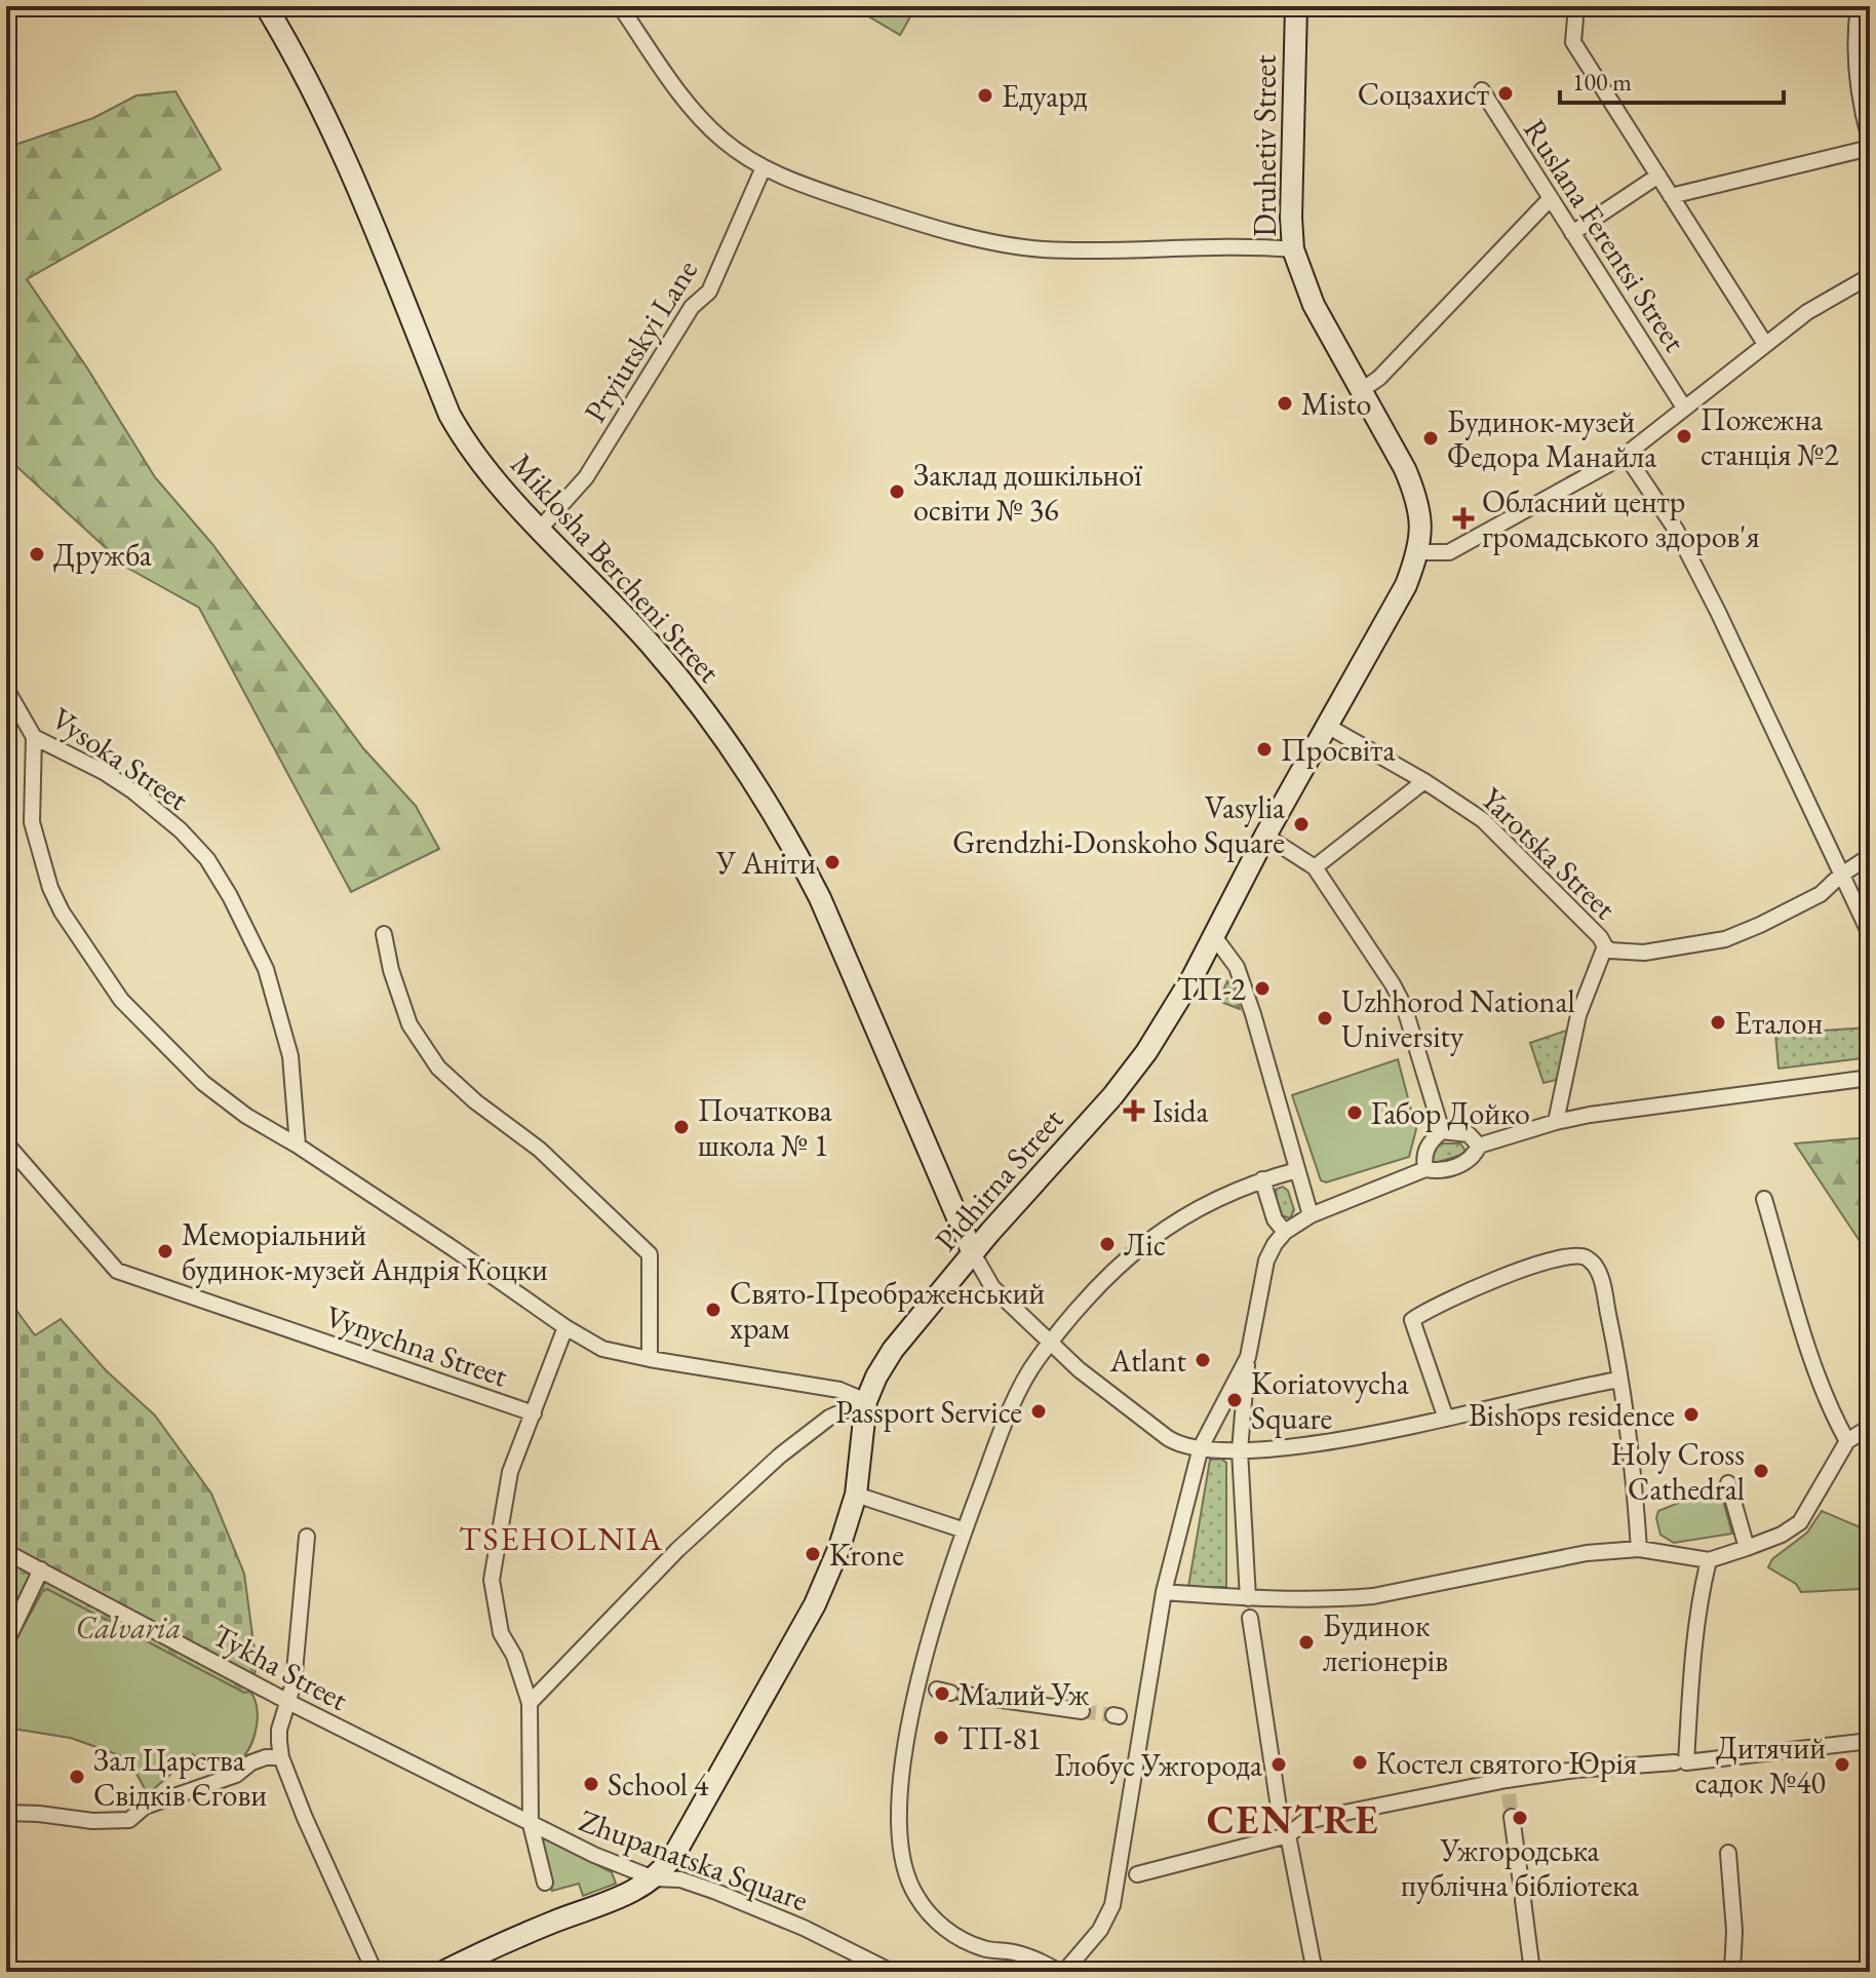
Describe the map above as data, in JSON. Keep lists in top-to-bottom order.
{
  "streets": {
    "main road": ["Druhetiv Street", "Miklosha Bercheni Street", "Pidhirna Street"],
    "street": [
      "Ruslana Ferentsi Street",
      "Pryiutskyi Lane",
      "Vysoka Street",
      "Yarotska Street",
      "Vynychna Street",
      "Tykha Street",
      "Zhupanatska Square"
    ]
  },
  "crossings": [
    ["Pryiutskyi Lane", "Miklosha Bercheni Street"],
    ["Miklosha Bercheni Street", "Pidhirna Street"],
    ["Pidhirna Street", "Zhupanatska Square"],
    ["Tykha Street", "Zhupanatska Square"]
  ],
  "districts": ["TSEHOLNIA", "CENTRE"],
  "parks": ["Calvaria"],
  "places": {
    "other": [
      "Соцзахист",
      "Едуард",
      "Misto",
      "Пожежна станція №2",
      "Будинок-музей Федора Манайла",
      "Заклад дошкільної освіти № 36",
      "Дружба",
      "Просвіта",
      "Vasylia Grendzhi-Donskoho Square",
      "У Аніти",
      "ТП-2",
      "Uzhhorod National University",
      "Еталон",
      "Габор Дойко",
      "Початкова школа № 1",
      "Ліс",
      "Меморіальний будинок-музей Андрія Коцки",
      "Свято-Преображенський храм",
      "Atlant",
      "Koriatovycha Square",
      "Passport Service",
      "Bishops residence",
      "Holy Cross Cathedral",
      "Krone",
      "Будинок легіонерів",
      "Малий Уж",
      "ТП-81",
      "Костел святого Юрія",
      "Глобус Ужгорода",
      "Дитячий садок №40",
      "Зал Царства Свідків Єгови",
      "School 4",
      "Ужгородська публічна бібліотека"
    ],
    "health": ["Обласний центр громадського здоров'я", "Isida"]
  },
  "scale_bar": "100 m"
}
